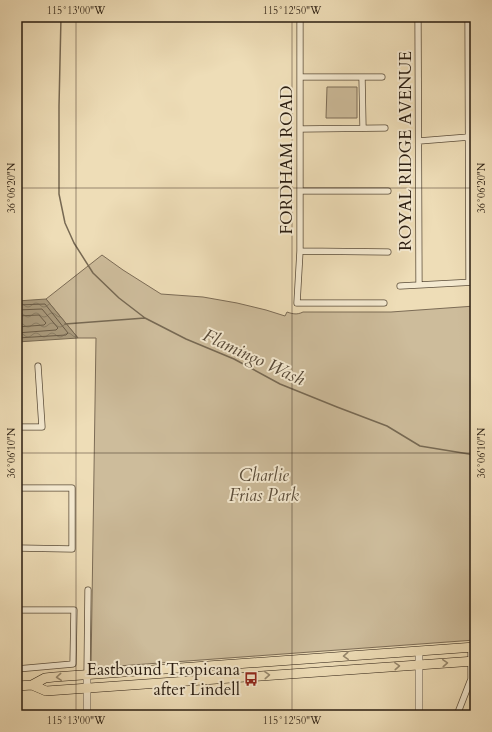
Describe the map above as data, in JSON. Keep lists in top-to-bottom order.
{
  "streets": {
    "street": ["ROYAL RIDGE AVENUE", "FORDHAM ROAD"]
  },
  "water": ["Flamingo Wash"],
  "parks": ["Charlie Frias Park"],
  "places": {
    "bus stop": ["Eastbound Tropicana after Lindell"]
  },
  "coordinates": [
    "115°13'00\"W",
    "115°12'50\"W",
    "36°06'20\"N",
    "36°06'10\"N"
  ]
}
